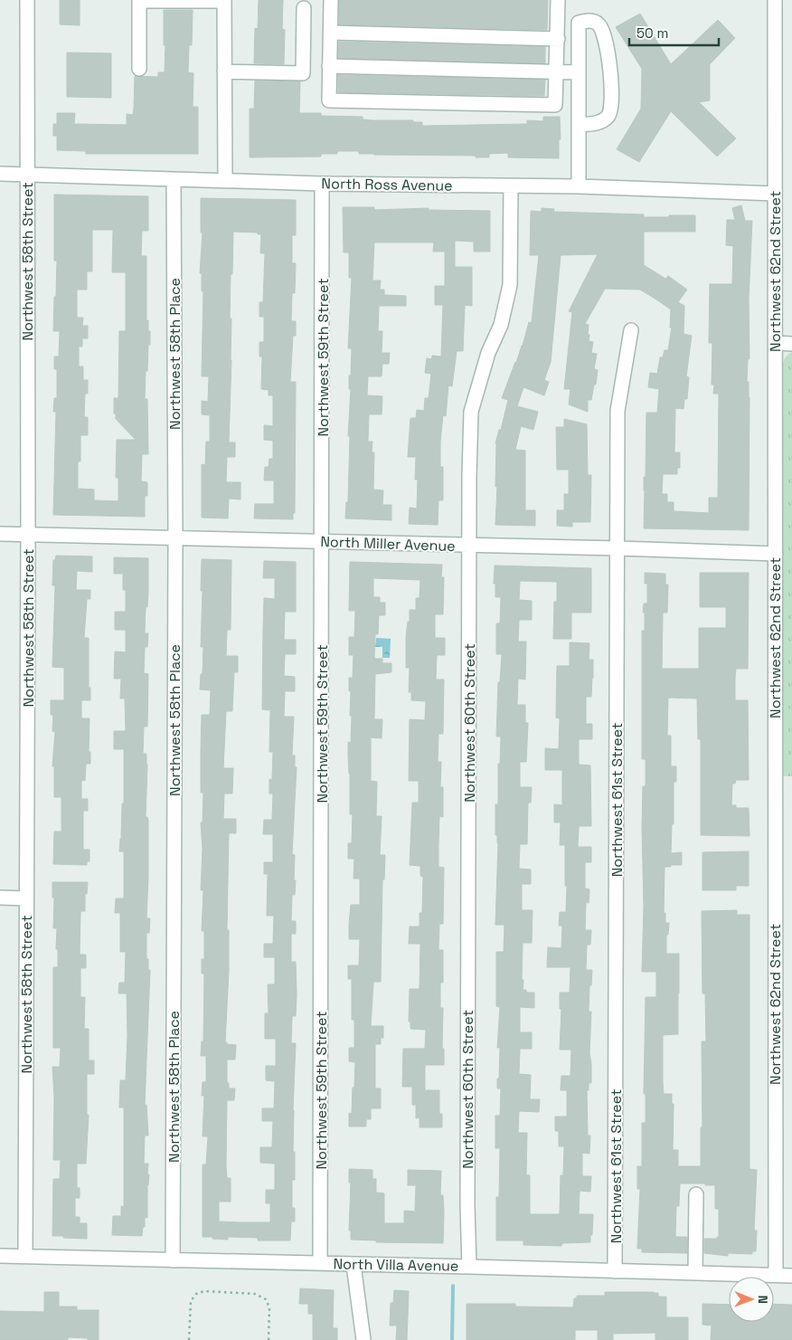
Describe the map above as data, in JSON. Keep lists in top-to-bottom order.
{
  "streets": {
    "street": [
      "North Ross Avenue",
      "Northwest 58th Street",
      "Northwest 62nd Street",
      "Northwest 58th Place",
      "Northwest 59th Street",
      "North Miller Avenue",
      "Northwest 60th Street",
      "Northwest 61st Street",
      "North Villa Avenue"
    ]
  },
  "crossings": [
    ["North Ross Avenue", "Northwest 58th Street"],
    ["North Ross Avenue", "Northwest 62nd Street"],
    ["North Ross Avenue", "Northwest 58th Place"],
    ["North Ross Avenue", "Northwest 59th Street"],
    ["North Ross Avenue", "Northwest 60th Street"],
    ["Northwest 58th Street", "North Miller Avenue"],
    ["Northwest 58th Street", "North Villa Avenue"],
    ["Northwest 62nd Street", "North Miller Avenue"],
    ["Northwest 62nd Street", "North Villa Avenue"],
    ["Northwest 58th Place", "North Miller Avenue"],
    ["Northwest 58th Place", "North Villa Avenue"],
    ["Northwest 59th Street", "North Miller Avenue"],
    ["Northwest 59th Street", "North Villa Avenue"],
    ["North Miller Avenue", "Northwest 60th Street"],
    ["North Miller Avenue", "Northwest 61st Street"],
    ["Northwest 60th Street", "North Villa Avenue"],
    ["Northwest 61st Street", "North Villa Avenue"]
  ],
  "scale_bar": "50 m",
  "north": "right"
}
